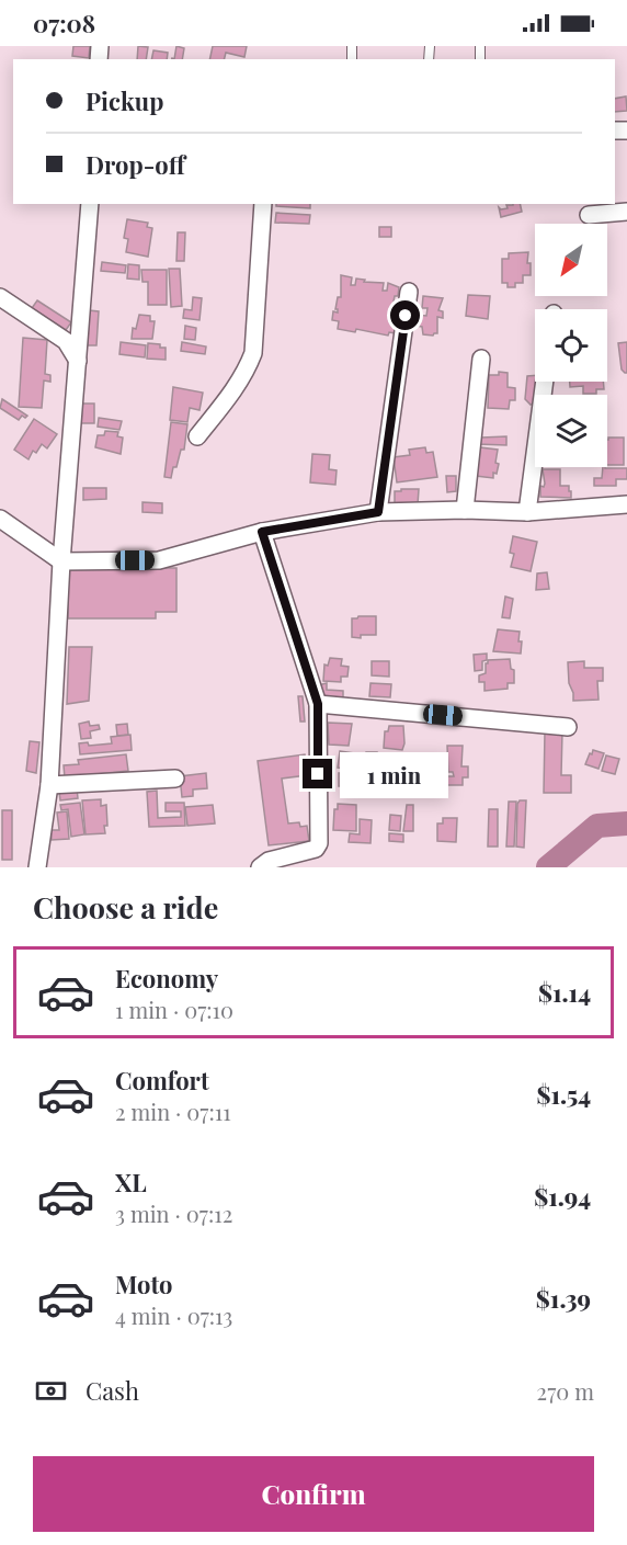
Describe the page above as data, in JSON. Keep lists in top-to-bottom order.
{
  "north": "bottom left",
  "page": {
    "status": "07:08",
    "banner": ["Pickup", "Drop-off"],
    "bubble": "1 min",
    "heading": "Choose a ride",
    "list": [
      {
        "name": "Economy",
        "note": "1 min · 07:10",
        "value": "$1.14"
      },
      {
        "name": "Comfort",
        "note": "2 min · 07:11",
        "value": "$1.54"
      },
      {
        "name": "XL",
        "note": "3 min · 07:12",
        "value": "$1.94"
      },
      {
        "name": "Moto",
        "note": "4 min · 07:13",
        "value": "$1.39"
      }
    ],
    "pay": ["Cash", "270 m"],
    "buttons": "Confirm"
  }
}
